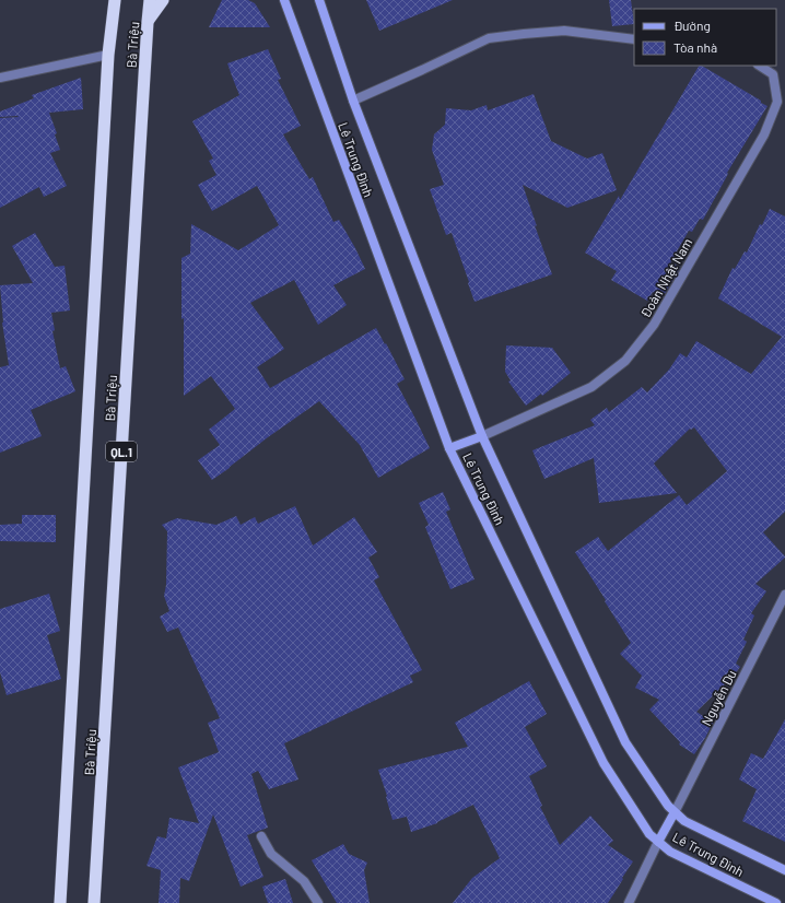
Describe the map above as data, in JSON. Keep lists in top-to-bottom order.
{
  "streets": {
    "highway": ["Bà Triệu", "QL.1"],
    "main road": ["Lê Trung Đình"],
    "street": ["Đoàn Nhật Nam", "Nguyễn Du"]
  },
  "crossings": [
    ["Lê Trung Đình", "Đoàn Nhật Nam"],
    ["Lê Trung Đình", "Nguyễn Du"]
  ],
  "legend": ["Đường", "Tòa nhà"]
}
